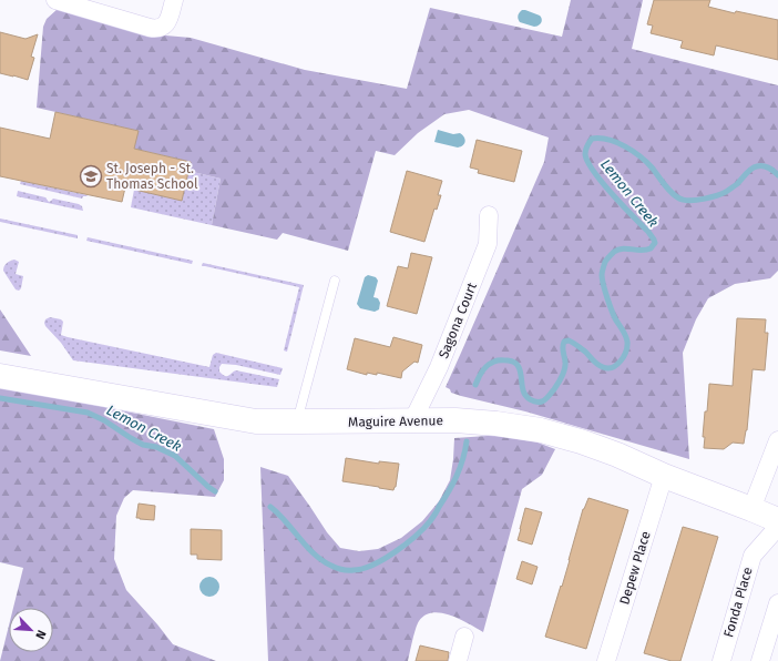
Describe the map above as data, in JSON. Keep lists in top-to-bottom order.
{
  "streets": {
    "street": [
      "Sagona Court",
      "Maguire Avenue",
      "Depew Place",
      "Fonda Place"
    ]
  },
  "crossings": [
    ["Sagona Court", "Maguire Avenue"],
    ["Maguire Avenue", "Depew Place"]
  ],
  "water": ["Lemon Creek"],
  "places": {
    "school or university": ["St. Joseph - St. Thomas School"]
  },
  "north": "bottom right"
}
